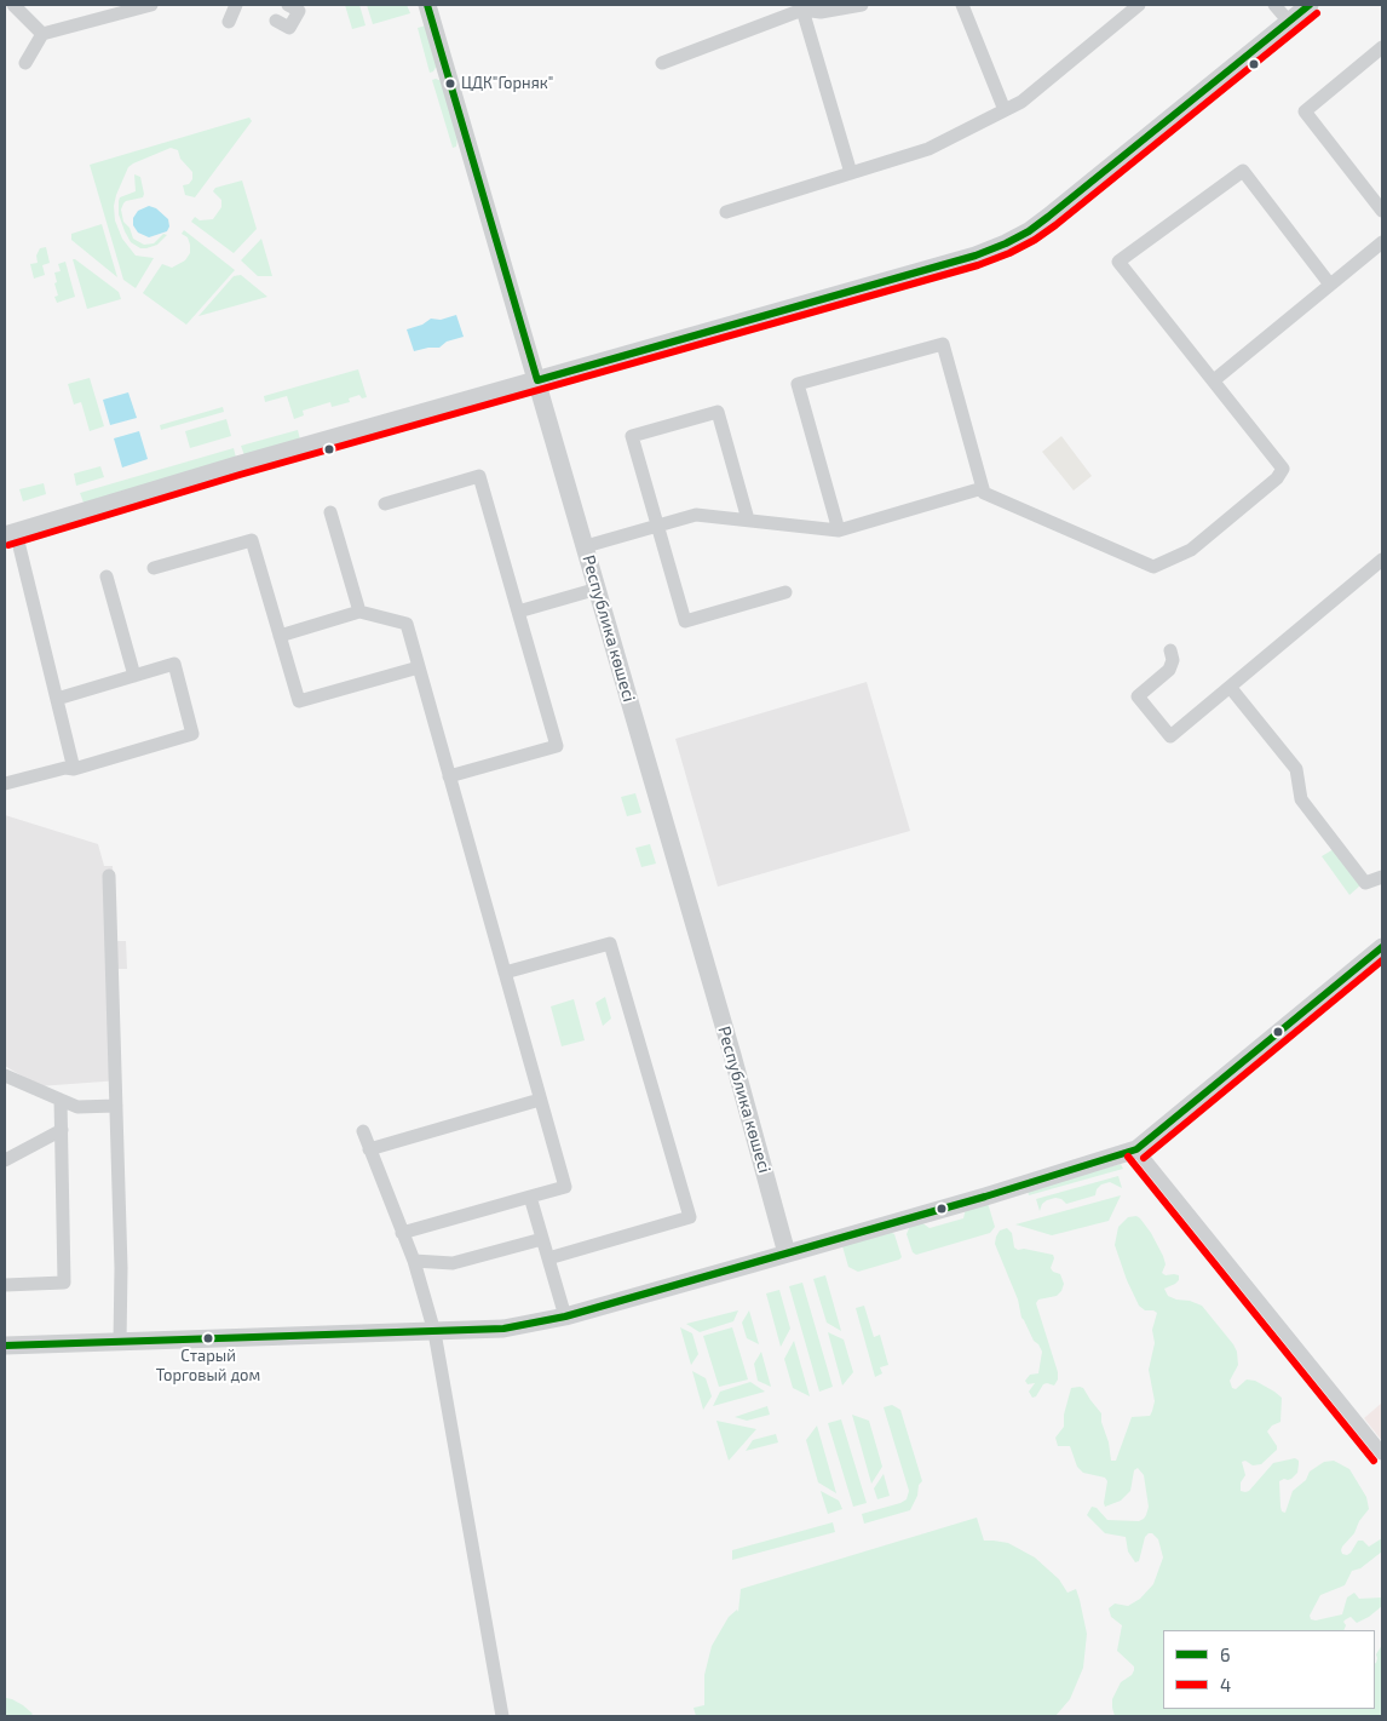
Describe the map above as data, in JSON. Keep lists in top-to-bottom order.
{
  "streets": {
    "street": ["Республика көшесі"]
  },
  "places": ["ЦДК\"Горняк\"", "Старый Торговый дом"],
  "lines": ["transit line 6", "transit line 4"],
  "legend": ["6", "4"]
}
